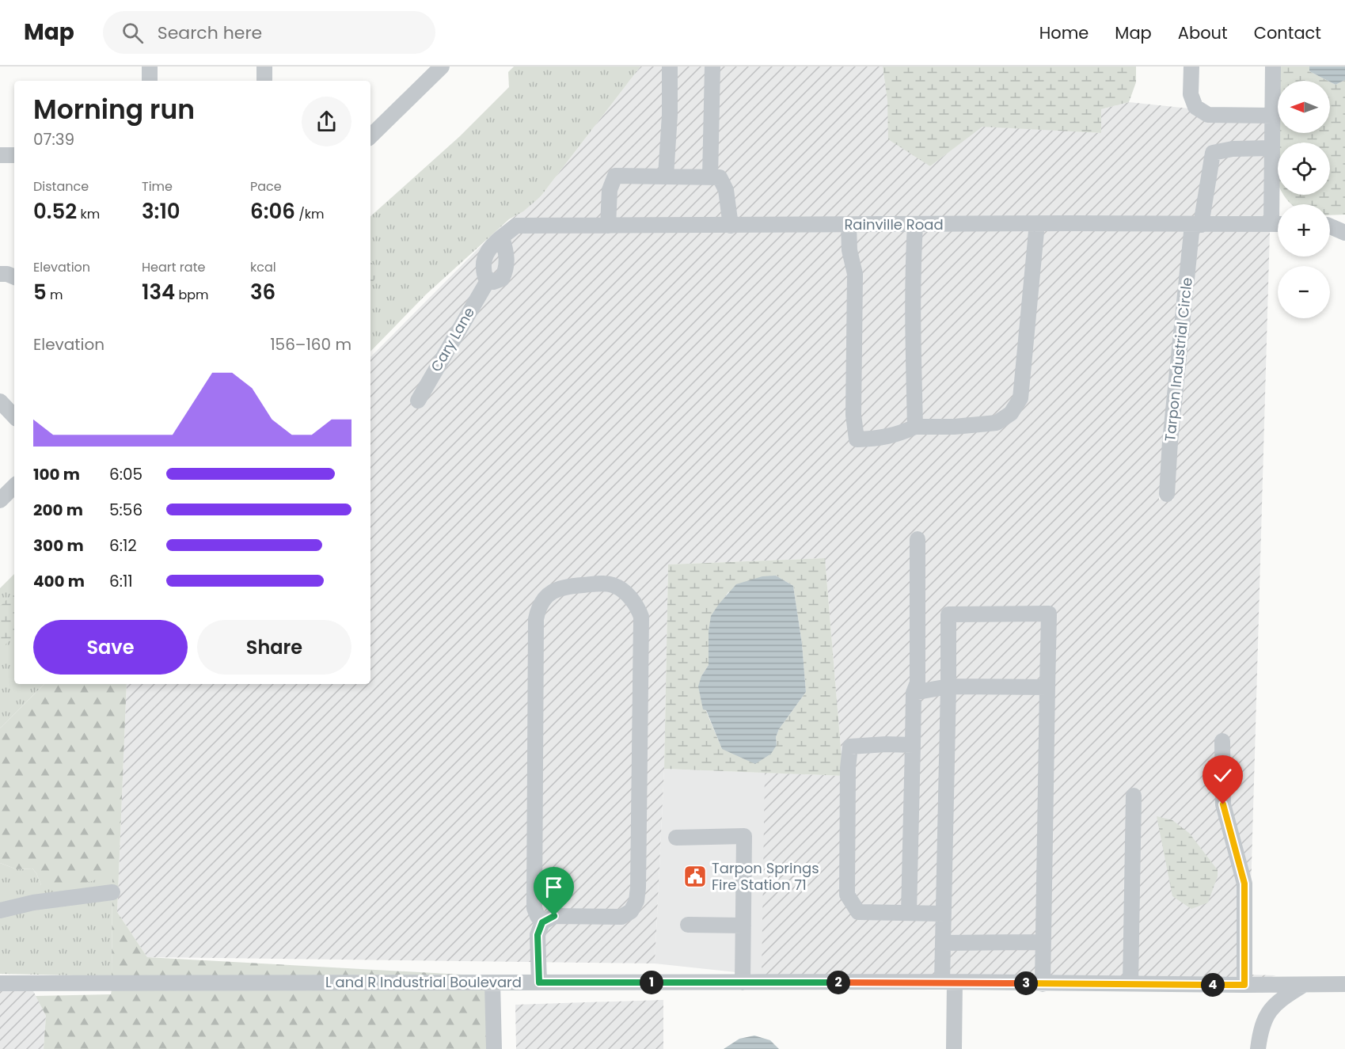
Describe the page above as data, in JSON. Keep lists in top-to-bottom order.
{
  "streets": {
    "street": [
      "Rainville Road",
      "Cary Lane",
      "Tarpon Industrial Circle",
      "L and R Industrial Boulevard"
    ]
  },
  "crossings": [
    ["Rainville Road", "Tarpon Industrial Circle"]
  ],
  "places": {
    "public building": ["Tarpon Springs Fire Station 71"]
  },
  "north": "left",
  "page": {
    "header": "Map",
    "search": "Search here",
    "nav": [
      "Home",
      "Map",
      "About",
      "Contact"
    ],
    "map_buttons": ["+", "−"],
    "heading": ["Morning run", "07:39"],
    "stats": [
      ["Distance", "0.52 km"],
      ["Time", "3:10"],
      ["Pace", "6:06 /km"],
      ["Elevation", "5 m"],
      ["Heart rate", "134 bpm"],
      ["kcal", "36"]
    ],
    "chart": ["Elevation", "156–160 m"],
    "list": [
      {
        "name": "100 m",
        "note": "6:05"
      },
      {
        "name": "200 m",
        "note": "5:56"
      },
      {
        "name": "300 m",
        "note": "6:12"
      },
      {
        "name": "400 m",
        "note": "6:11"
      }
    ],
    "buttons": ["Save", "Share"],
    "pins": [
      "1",
      "2",
      "3",
      "4"
    ]
  }
}
